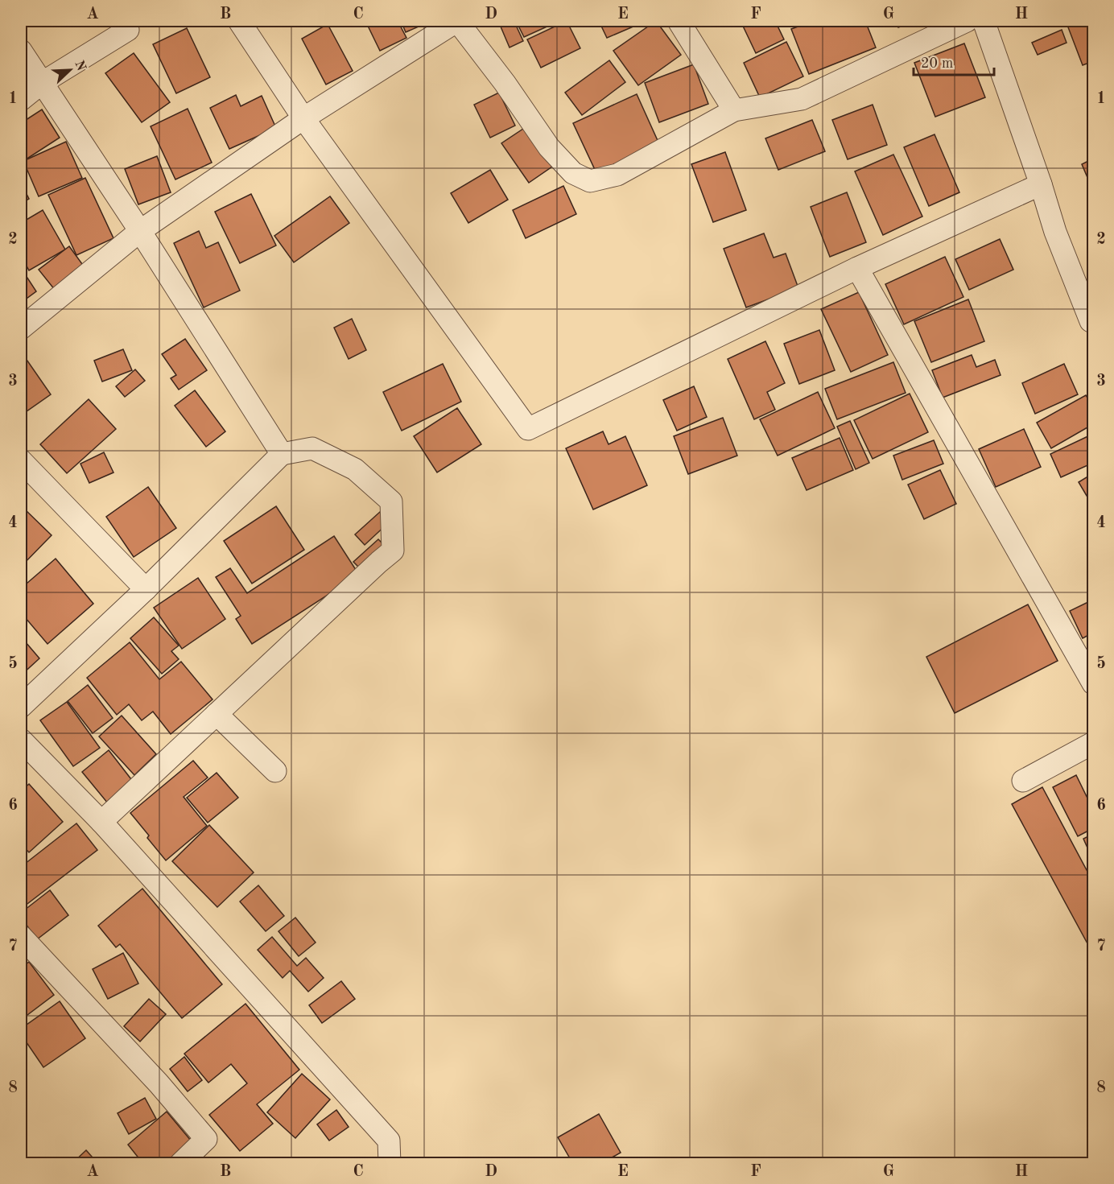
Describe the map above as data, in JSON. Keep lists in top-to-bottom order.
{
  "scale_bar": "20 m",
  "north": "top right",
  "grid": {
    "columns": [
      "A",
      "B",
      "C",
      "D",
      "E",
      "F",
      "G",
      "H"
    ],
    "rows": [
      "1",
      "2",
      "3",
      "4",
      "5",
      "6",
      "7",
      "8"
    ]
  }
}
